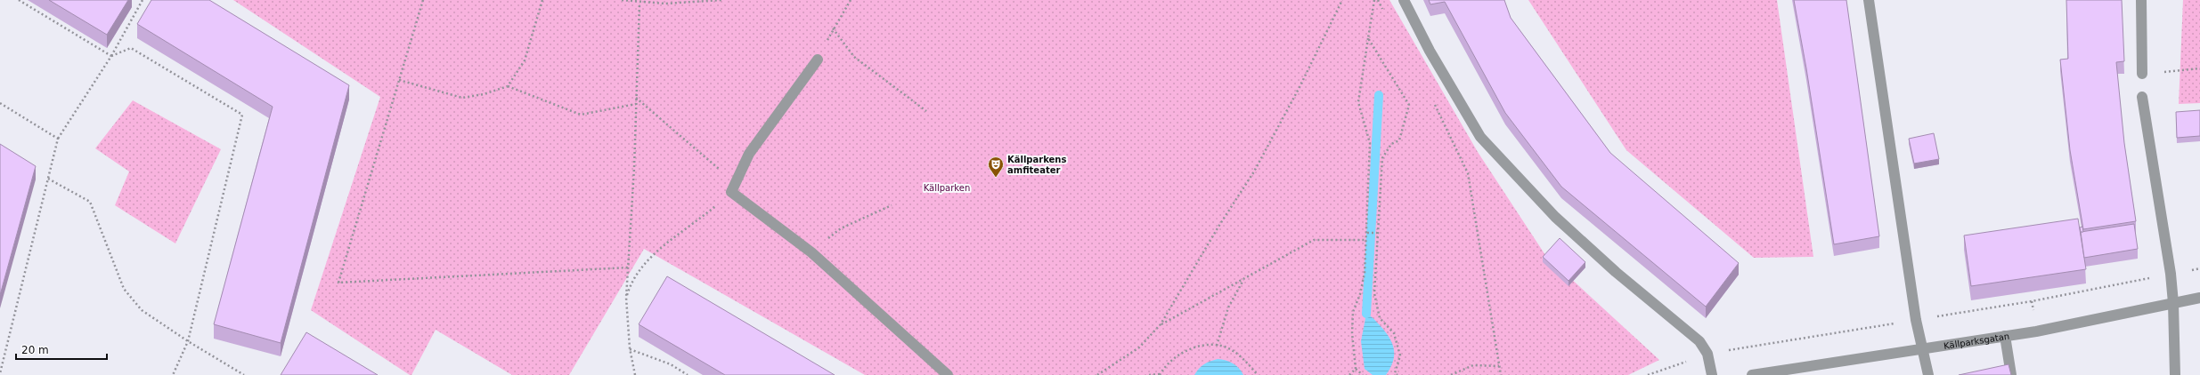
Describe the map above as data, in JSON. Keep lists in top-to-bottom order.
{
  "streets": {
    "street": ["Källparksgatan"]
  },
  "parks": ["Källparken"],
  "places": {
    "theatre": ["Källparkens amfiteater"]
  },
  "scale_bar": "20 m"
}
